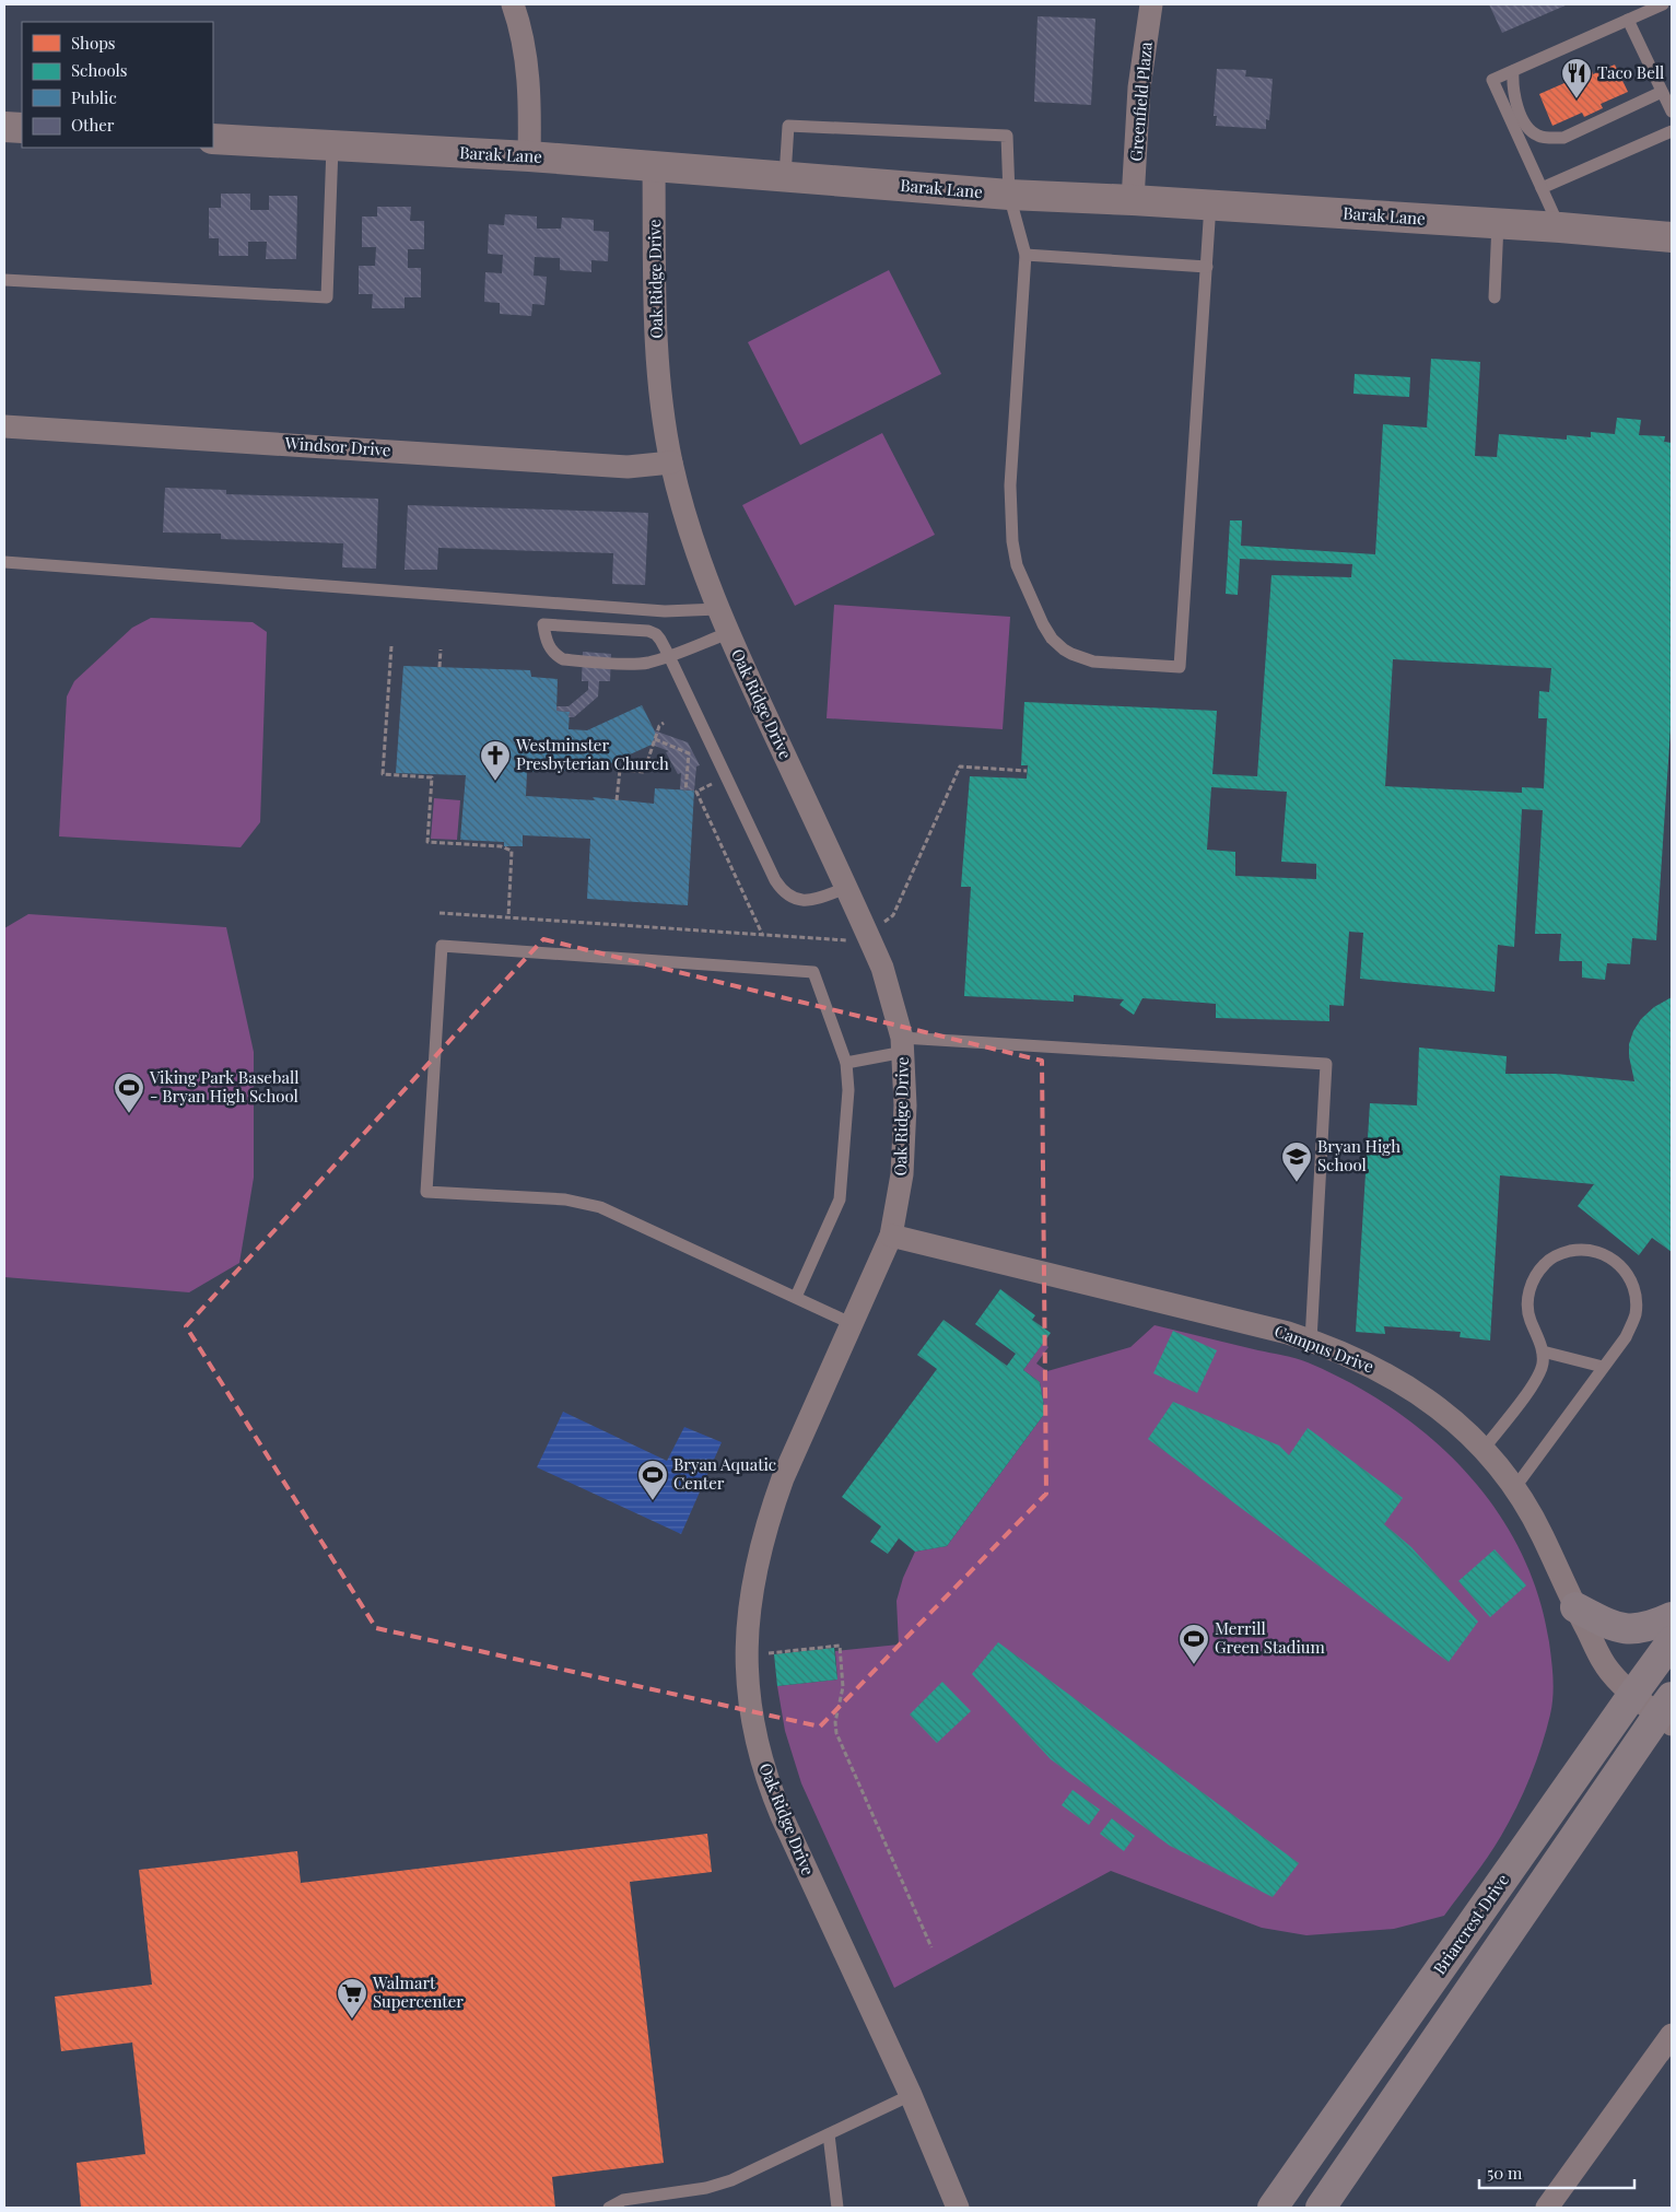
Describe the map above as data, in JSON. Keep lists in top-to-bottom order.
{
  "streets": {
    "main road": ["Briarcrest Drive"],
    "street": [
      "Greenfield Plaza",
      "Barak Lane",
      "Oak Ridge Drive",
      "Windsor Drive",
      "Campus Drive"
    ]
  },
  "crossings": [
    ["Greenfield Plaza", "Barak Lane"],
    ["Barak Lane", "Oak Ridge Drive"],
    ["Oak Ridge Drive", "Windsor Drive"],
    ["Oak Ridge Drive", "Campus Drive"],
    ["Campus Drive", "Briarcrest Drive"]
  ],
  "places": {
    "restaurant": ["Taco Bell"],
    "church": ["Westminster Presbyterian Church"],
    "sports": ["Viking Park Baseball - Bryan High School", "Bryan Aquatic Center", "Merrill Green Stadium"],
    "school or university": ["Bryan High School"],
    "supermarket": ["Walmart Supercenter"]
  },
  "legend": [
    "Shops",
    "Schools",
    "Public",
    "Other"
  ],
  "scale_bar": "50 m"
}
